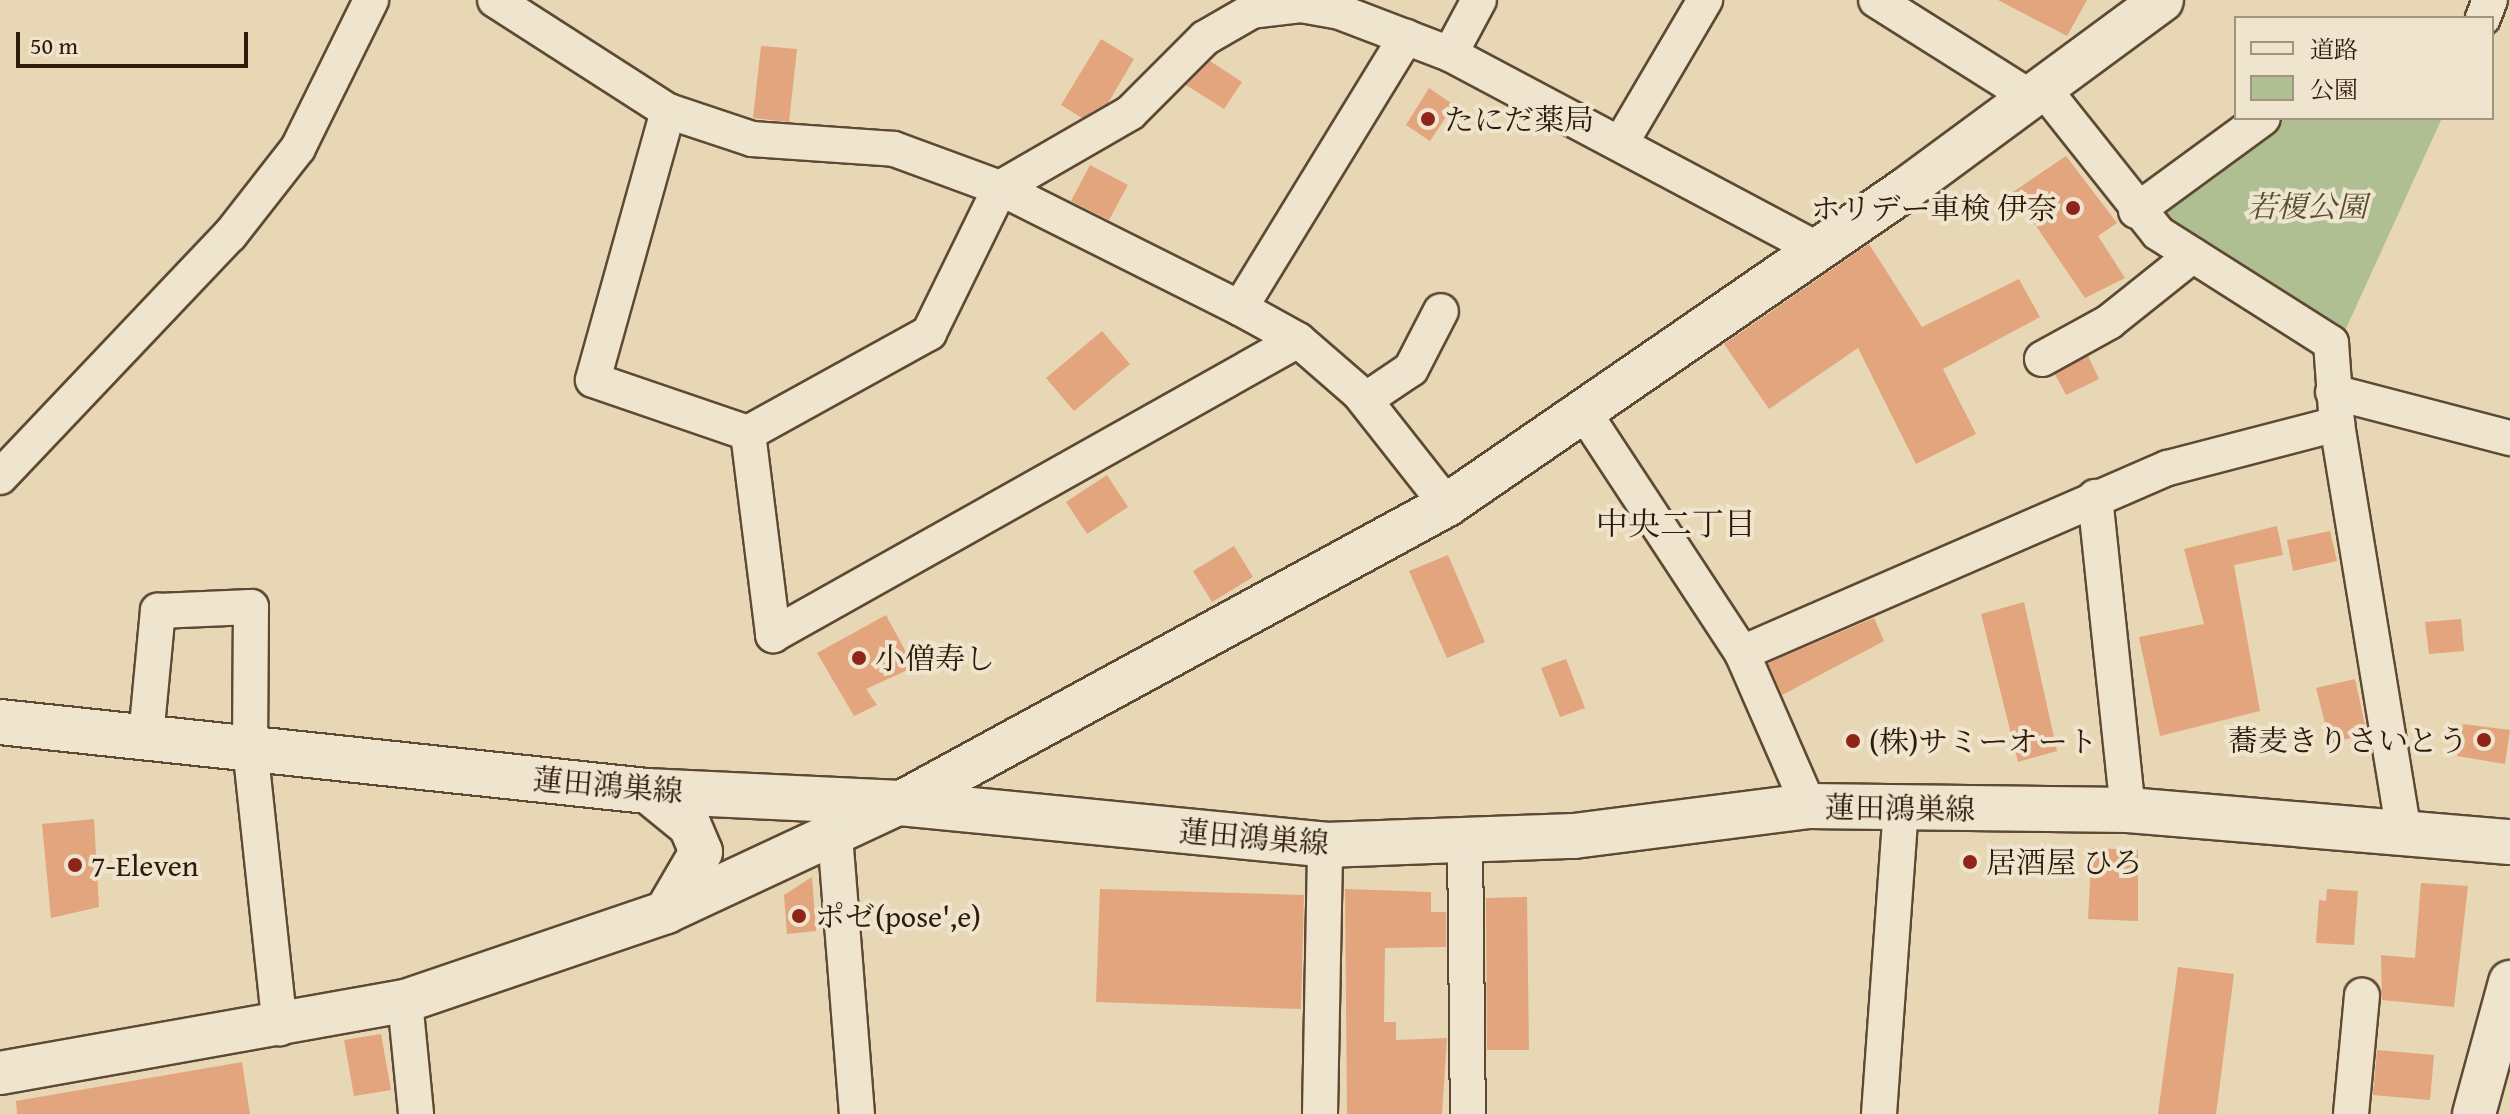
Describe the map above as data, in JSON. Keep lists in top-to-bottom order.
{
  "streets": {
    "main road": ["蓮田鴻巣線"]
  },
  "districts": ["中央二丁目"],
  "parks": ["若榎公園"],
  "places": [
    "たにだ薬局",
    "ホリデー車検 伊奈",
    "小僧寿し",
    "蕎麦きりさいとう",
    "(株)サミーオート",
    "居酒屋 ひろ",
    "7-Eleven",
    "ポゼ(pose',e)"
  ],
  "legend": ["道路", "公園"],
  "scale_bar": "50 m"
}
